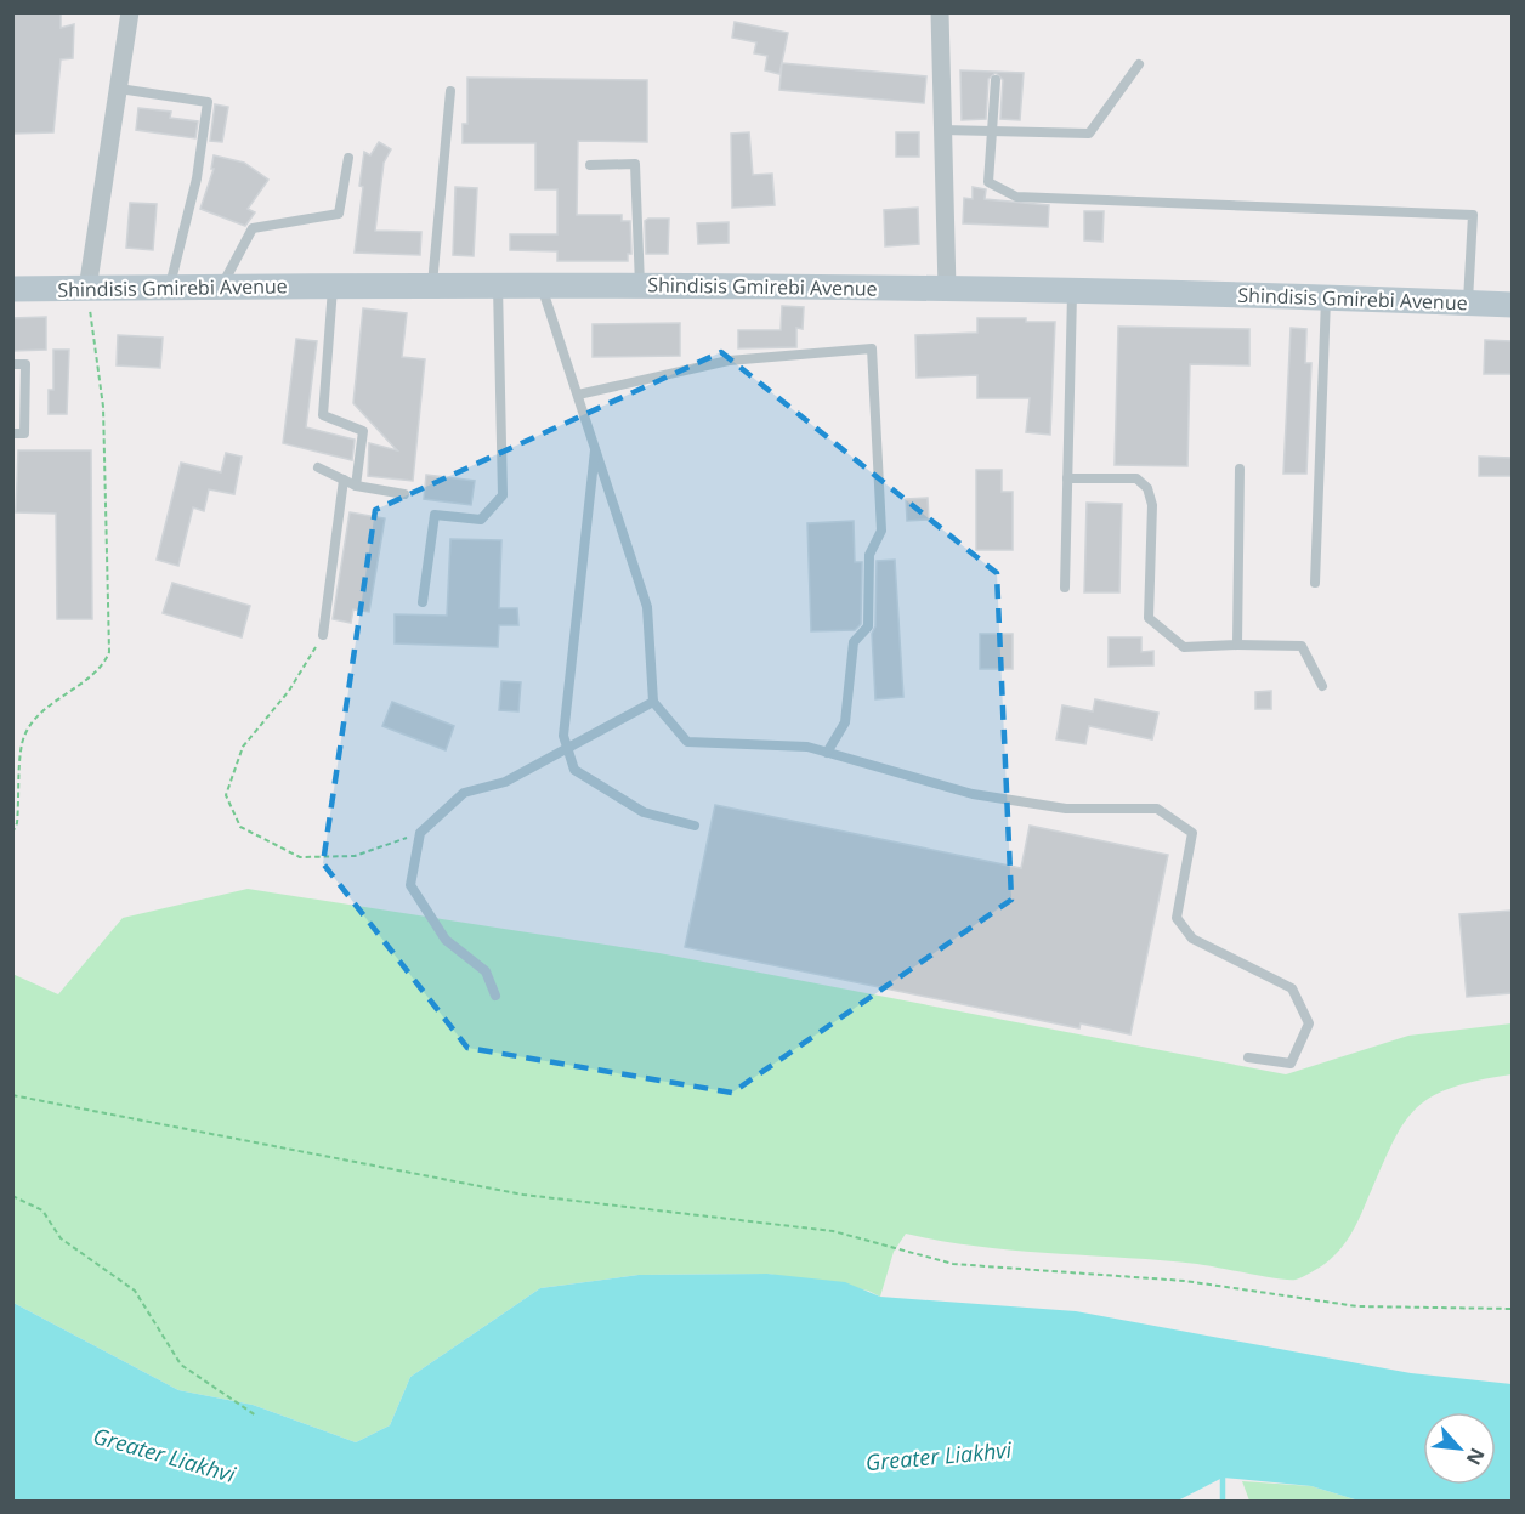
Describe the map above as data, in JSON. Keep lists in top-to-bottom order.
{
  "streets": {
    "main road": ["Shindisis Gmirebi Avenue"]
  },
  "water": ["Greater Liakhvi"],
  "north": "bottom right"
}
